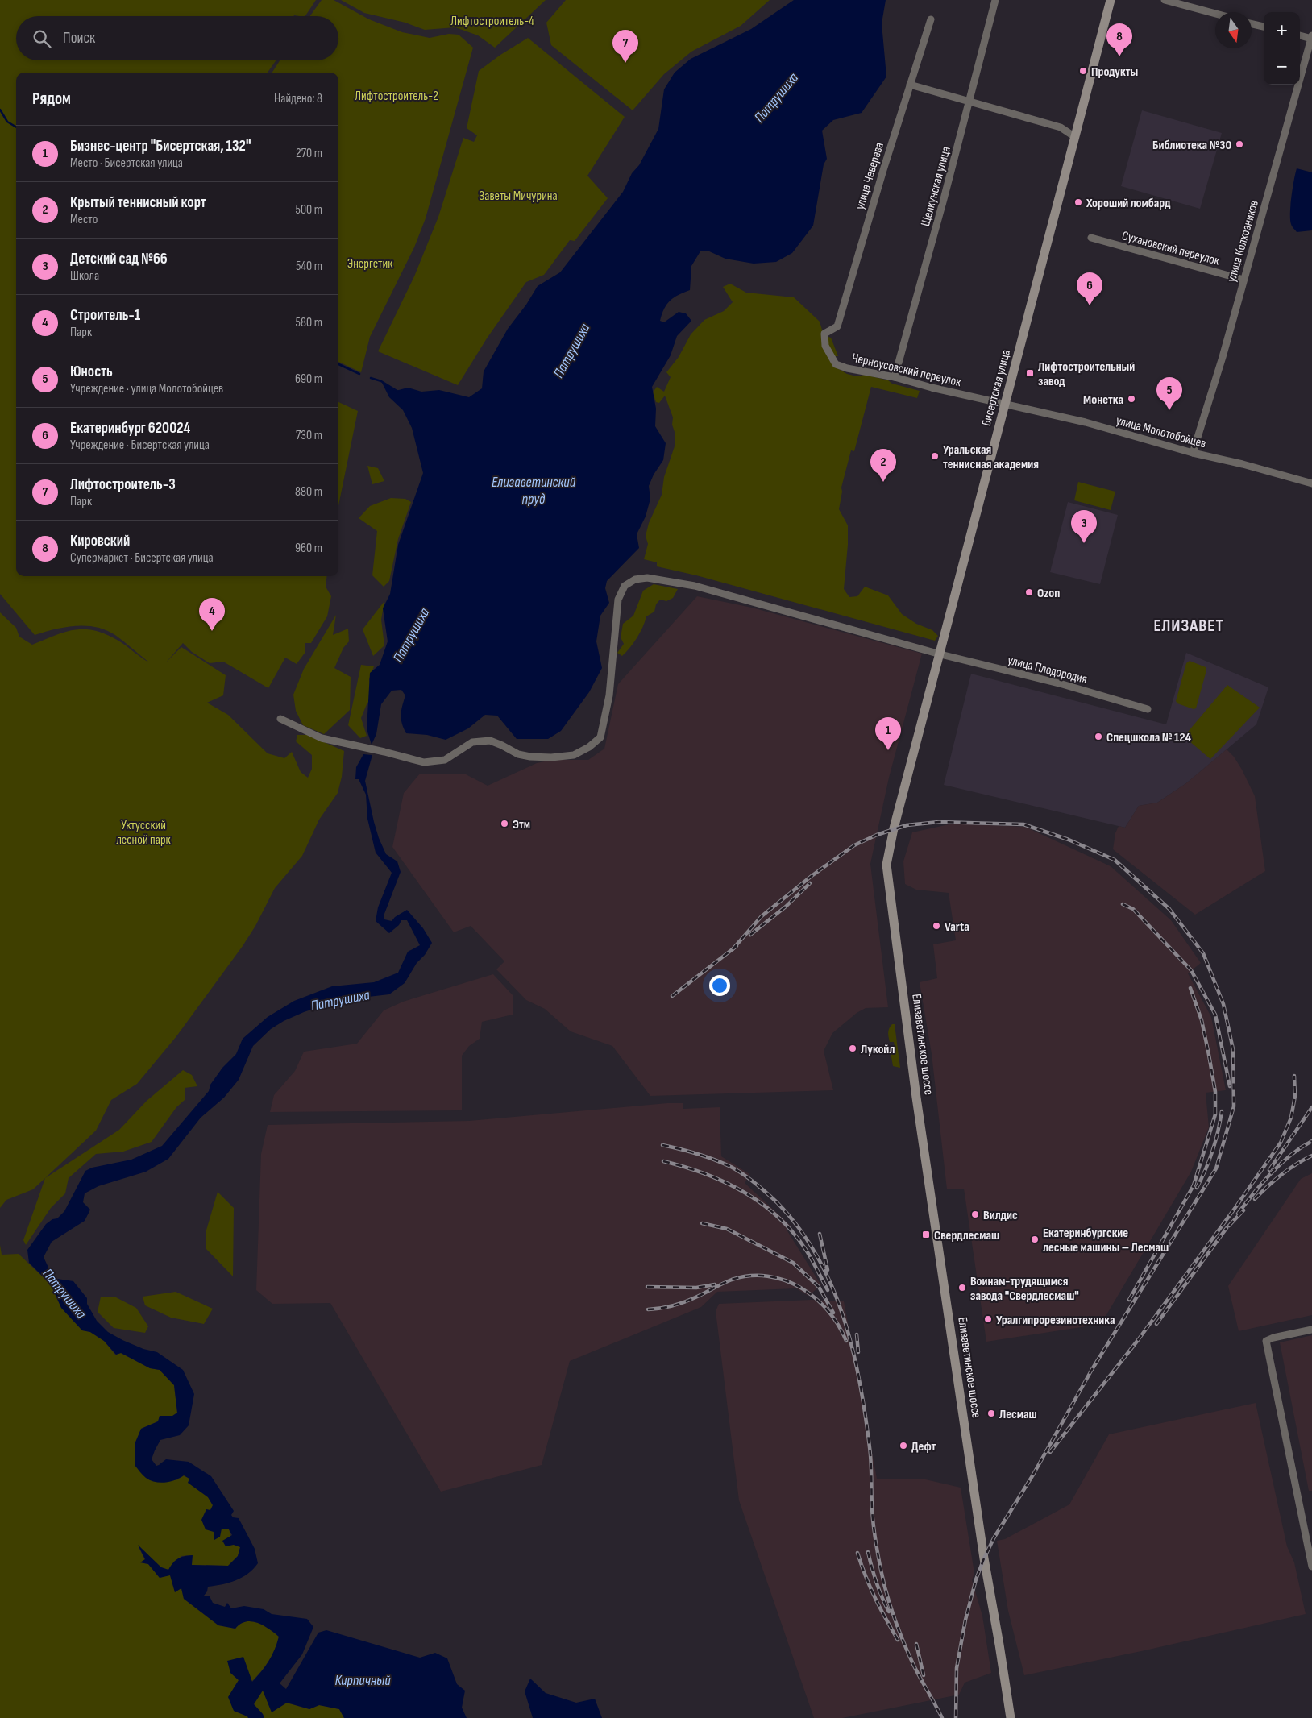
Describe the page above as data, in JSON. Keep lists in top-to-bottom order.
{
  "streets": {
    "main road": ["Бисертская улица", "Елизаветинское шоссе"],
    "street": [
      "улица Чеверева",
      "Щелкунская улица",
      "улица Колхозников",
      "Сухановский переулок",
      "Черноусовский переулок",
      "улица Молотобойцев",
      "улица Плодородия"
    ]
  },
  "crossings": [
    ["улица Чеверева", "Черноусовский переулок"],
    ["Щелкунская улица", "Черноусовский переулок"],
    ["улица Колхозников", "Сухановский переулок"],
    ["улица Колхозников", "улица Молотобойцев"],
    ["Черноусовский переулок", "Бисертская улица"],
    ["Черноусовский переулок", "улица Молотобойцев"],
    ["Бисертская улица", "улица Молотобойцев"],
    ["Бисертская улица", "улица Плодородия"],
    ["Бисертская улица", "Елизаветинское шоссе"]
  ],
  "districts": ["ЕЛИЗАВЕТ"],
  "water": ["Патрушиха", "Елизаветинский пруд", "Кирпичный"],
  "parks": [
    "Лифтостроитель-4",
    "Лифтостроитель-2",
    "Заветы Мичурина",
    "Энергетик",
    "Уктусский лесной парк"
  ],
  "places": {
    "other": [
      "Продукты",
      "Библиотека №30",
      "Хороший ломбард",
      "Монетка",
      "Уральская теннисная академия",
      "Ozon",
      "Спецшкола № 124",
      "Этм",
      "Varta",
      "Лукойл",
      "Вилдис",
      "Екатеринбургские лесные машины – Лесмаш",
      "Воинам-трудящимся завода \"Свердлесмаш\"",
      "Уралгипрорезинотехника",
      "Лесмаш",
      "Дефт"
    ],
    "transit": ["Лифтостроительный завод", "Свердлесмаш"]
  },
  "north": "bottom",
  "page": {
    "map_buttons": ["+", "−"],
    "search": "Поиск",
    "pins": [
      "8",
      "7",
      "6",
      "5",
      "2",
      "3",
      "4",
      "1"
    ],
    "heading": ["Рядом", "Найдено: 8"],
    "list": [
      {
        "mark": "1",
        "name": "Бизнес-центр \"Бисертская, 132\"",
        "note": "Место · Бисертская улица",
        "value": "270 m"
      },
      {
        "mark": "2",
        "name": "Крытый теннисный корт",
        "note": "Место",
        "value": "500 m"
      },
      {
        "mark": "3",
        "name": "Детский сад №66",
        "note": "Школа",
        "value": "540 m"
      },
      {
        "mark": "4",
        "name": "Строитель-1",
        "note": "Парк",
        "value": "580 m"
      },
      {
        "mark": "5",
        "name": "Юность",
        "note": "Учреждение · улица Молотобойцев",
        "value": "690 m"
      },
      {
        "mark": "6",
        "name": "Екатеринбург 620024",
        "note": "Учреждение · Бисертская улица",
        "value": "730 m"
      },
      {
        "mark": "7",
        "name": "Лифтостроитель-3",
        "note": "Парк",
        "value": "880 m"
      },
      {
        "mark": "8",
        "name": "Кировский",
        "note": "Супермаркет · Бисертская улица",
        "value": "960 m"
      }
    ]
  }
}
